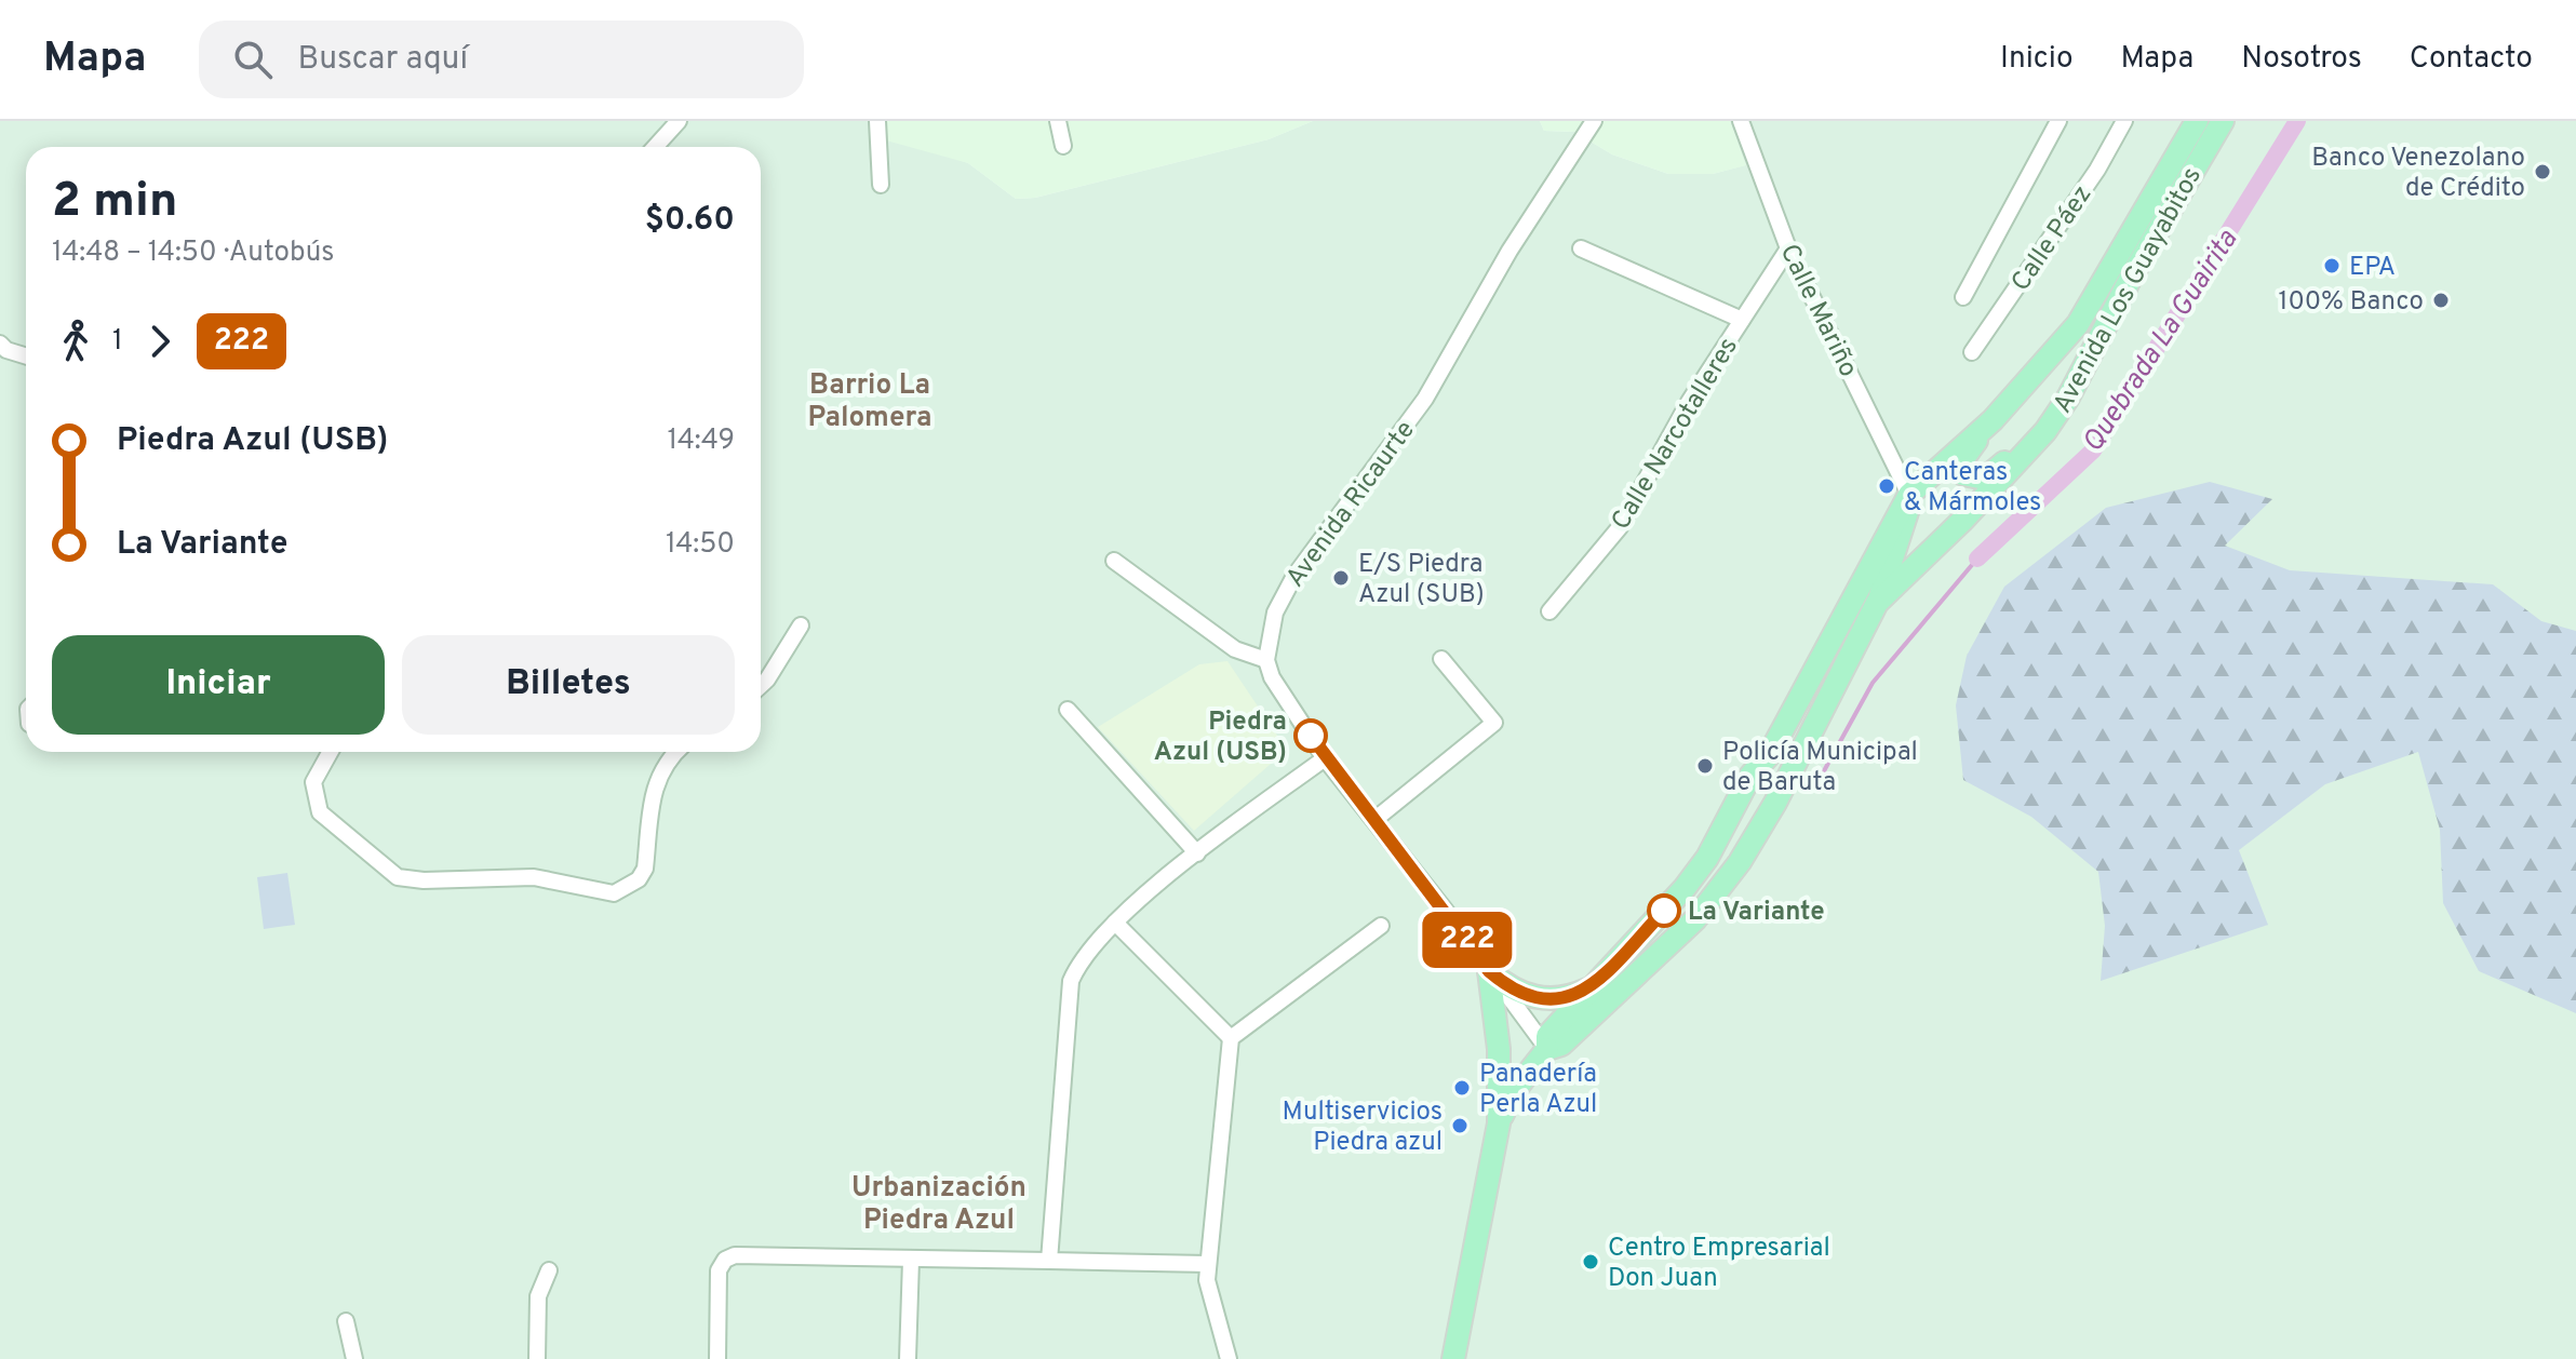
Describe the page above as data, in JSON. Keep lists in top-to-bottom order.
{
  "streets": {
    "main road": ["Avenida Los Guayabitos"],
    "street": [
      "Calle Páez",
      "Calle Mariño",
      "Calle Narcotalleres",
      "Avenida Ricaurte"
    ]
  },
  "crossings": [
    ["Avenida Los Guayabitos", "Calle Mariño"],
    ["Calle Mariño", "Calle Narcotalleres"]
  ],
  "districts": ["Barrio La Palomera", "Urbanización Piedra Azul"],
  "water": ["Quebrada La Guairita"],
  "places": [
    "Banco Venezolano de Crédito",
    "EPA",
    "100% Banco",
    "Canteras & Mármoles",
    "E/S Piedra Azul (SUB)",
    "Piedra Azul (USB)",
    "Policía Municipal de Baruta",
    "La Variante",
    "Panadería Perla Azul",
    "Multiservicios Piedra azul",
    "Centro Empresarial Don Juan"
  ],
  "lines": ["bus line 222"],
  "page": {
    "header": "Mapa",
    "search": "Buscar aquí",
    "nav": [
      "Inicio",
      "Mapa",
      "Nosotros",
      "Contacto"
    ],
    "on_map": "222",
    "heading": ["2 min", "14:48 – 14:50 · Autobús", "$0.60"],
    "legs": ["1", "222"],
    "list": [
      {
        "name": "Piedra Azul (USB)",
        "value": "14:49"
      },
      {
        "name": "La Variante",
        "value": "14:50"
      }
    ],
    "buttons": ["Iniciar", "Billetes"]
  }
}
